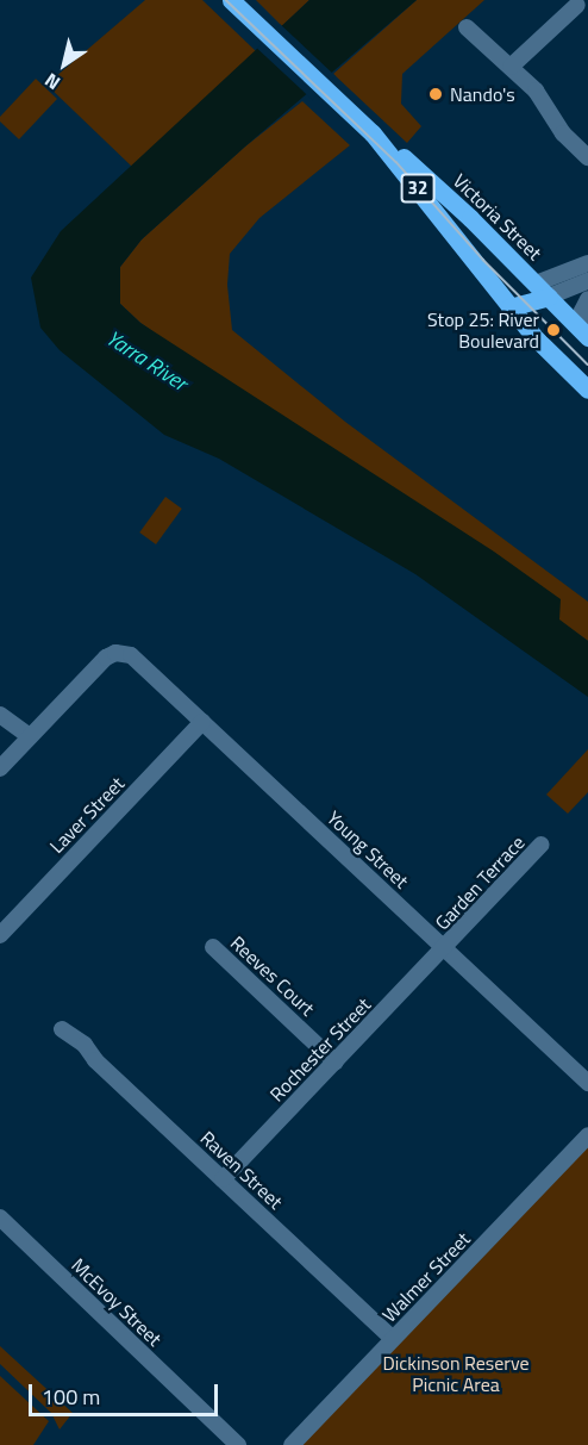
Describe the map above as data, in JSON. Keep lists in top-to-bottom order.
{
  "streets": {
    "main road": ["32", "Victoria Street"],
    "street": [
      "Laver Street",
      "Young Street",
      "Garden Terrace",
      "Reeves Court",
      "Rochester Street",
      "Raven Street",
      "Walmer Street",
      "McEvoy Street"
    ]
  },
  "crossings": [
    ["Laver Street", "Young Street"],
    ["Young Street", "Garden Terrace"],
    ["Young Street", "Rochester Street"],
    ["Garden Terrace", "Rochester Street"],
    ["Reeves Court", "Rochester Street"],
    ["Rochester Street", "Raven Street"],
    ["Raven Street", "Walmer Street"]
  ],
  "water": ["Yarra River"],
  "parks": ["Dickinson Reserve Picnic Area"],
  "places": ["Nando's", "Stop 25: River Boulevard"],
  "scale_bar": "100 m",
  "north": "bottom left"
}
